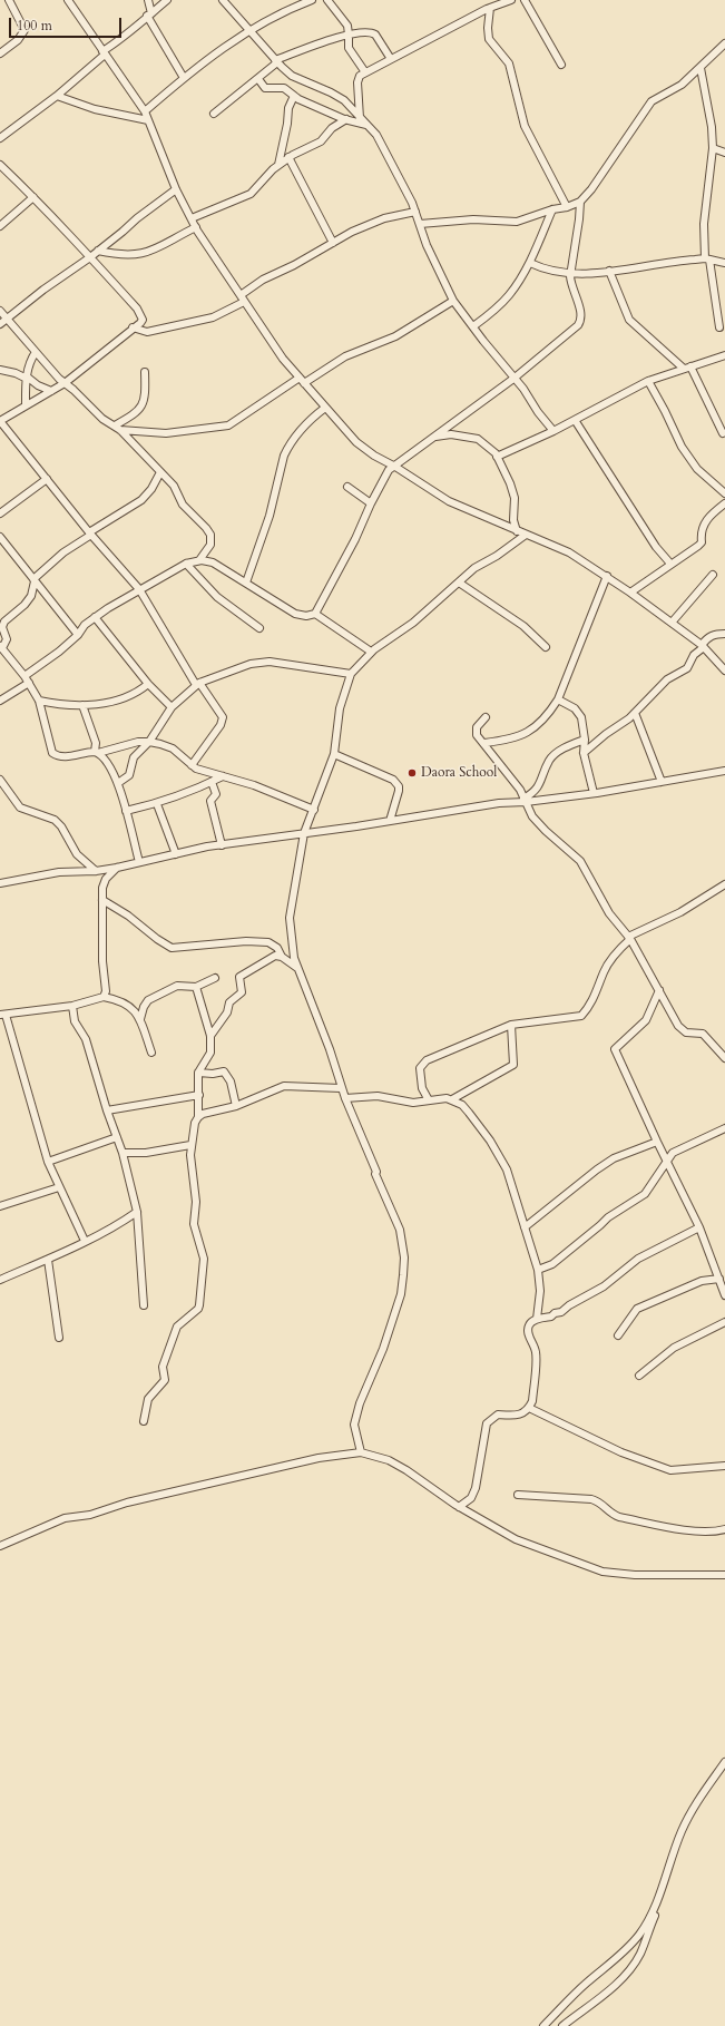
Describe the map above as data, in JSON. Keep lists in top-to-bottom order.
{
  "places": ["Daora School"],
  "scale_bar": "100 m"
}
